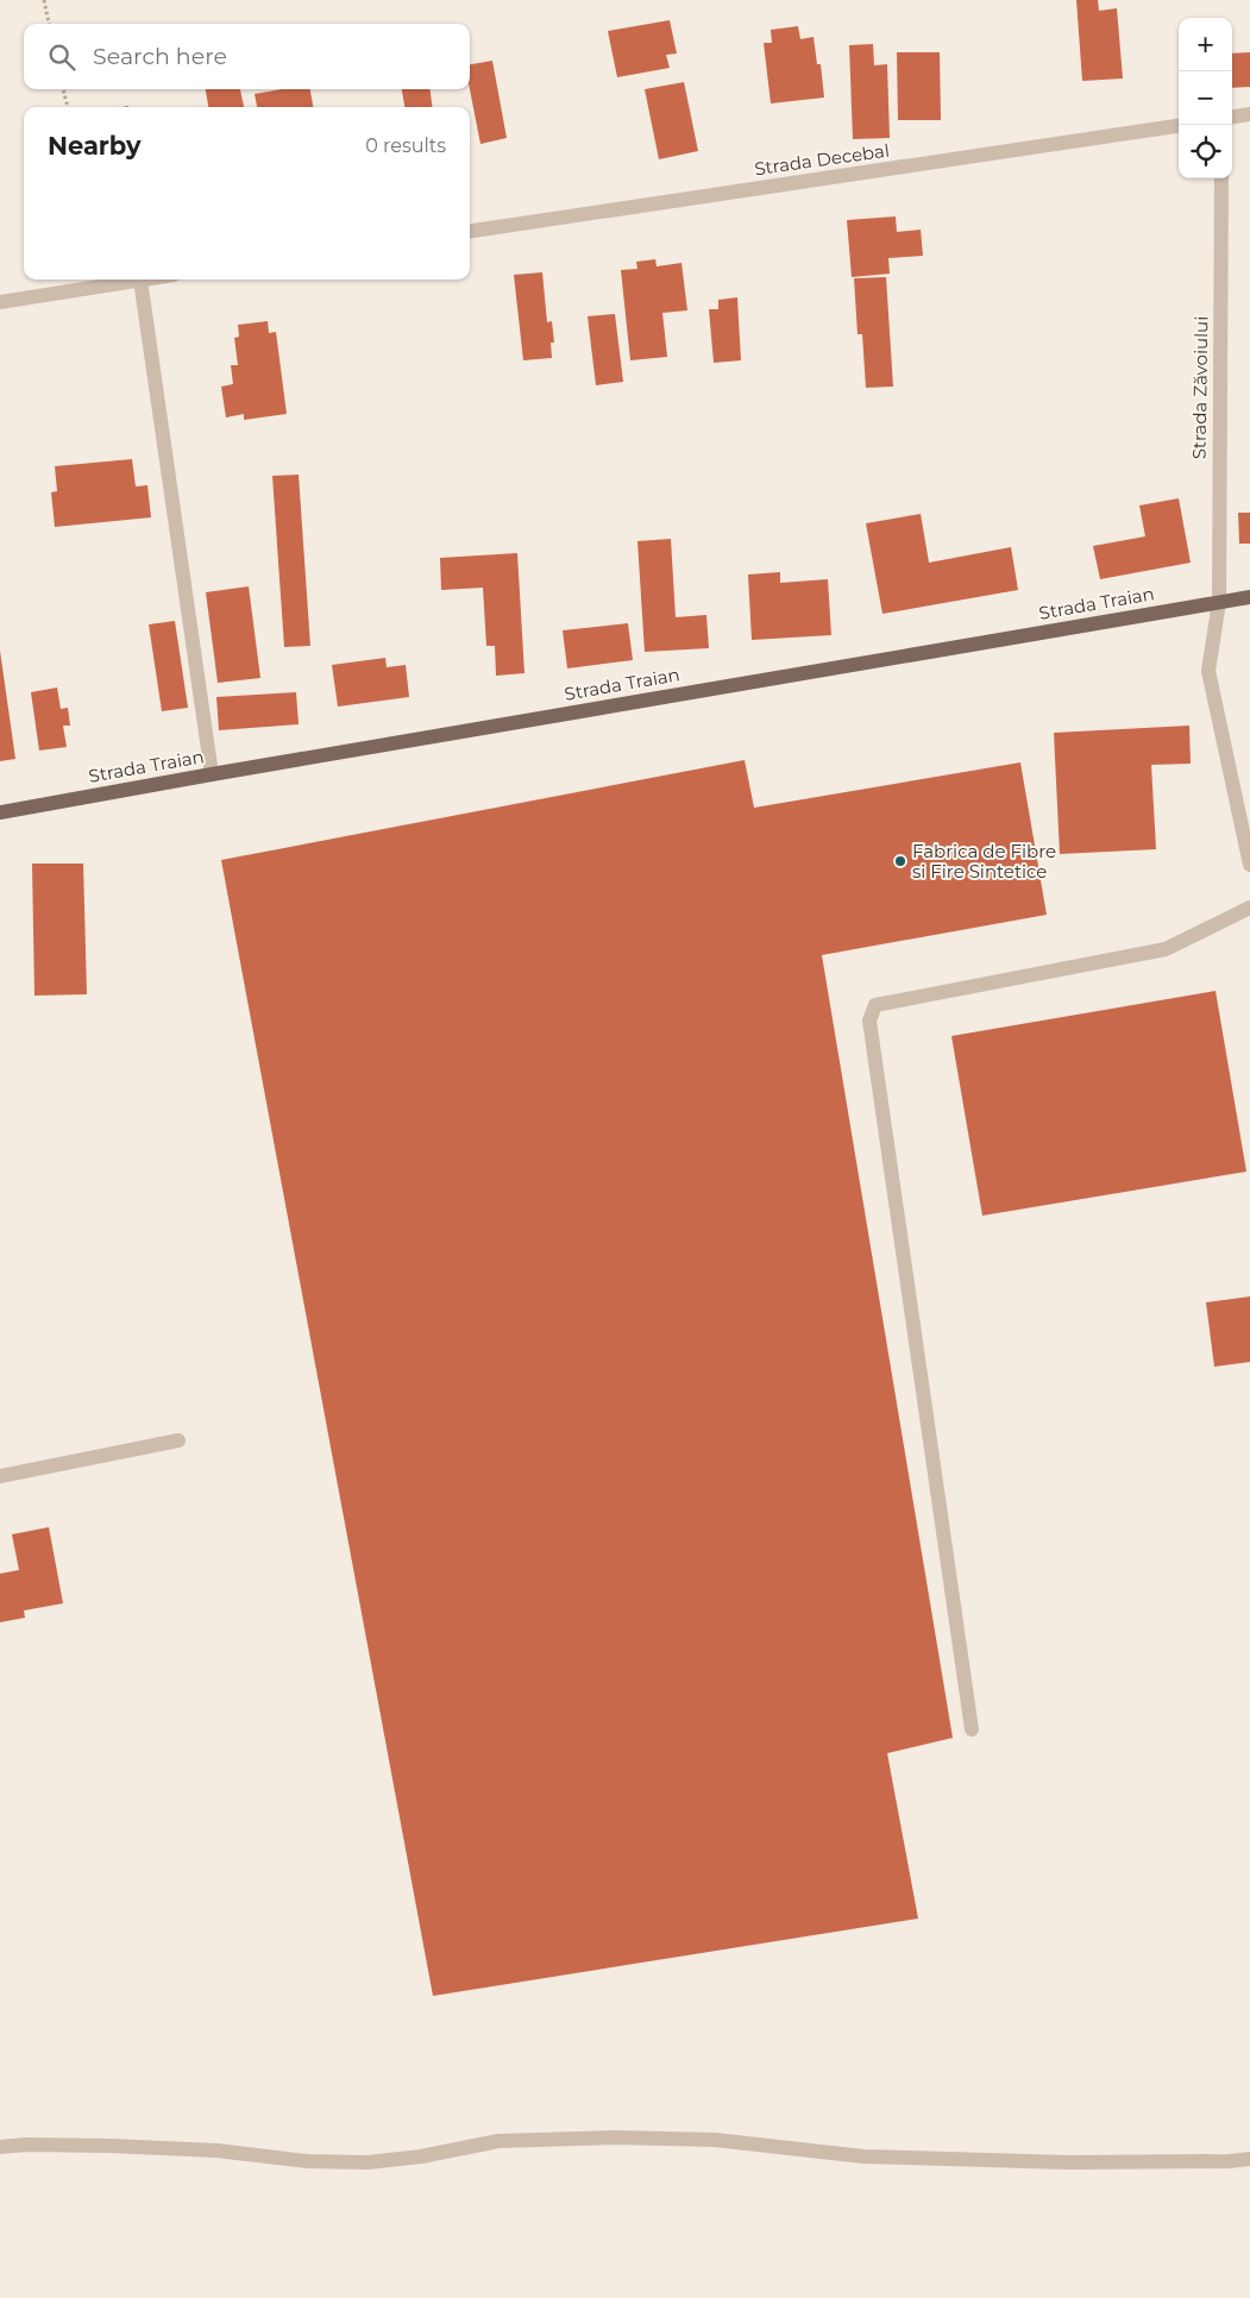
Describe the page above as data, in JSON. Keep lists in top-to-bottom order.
{
  "streets": {
    "main road": ["Strada Traian"],
    "street": ["Strada Decebal", "Strada Zăvoiului"]
  },
  "crossings": [
    ["Strada Zăvoiului", "Strada Traian"]
  ],
  "places": ["Fabrica de Fibre si Fire Sintetice"],
  "page": {
    "map_buttons": ["+", "−"],
    "search": "Search here",
    "heading": ["Nearby", "0 results"]
  }
}
